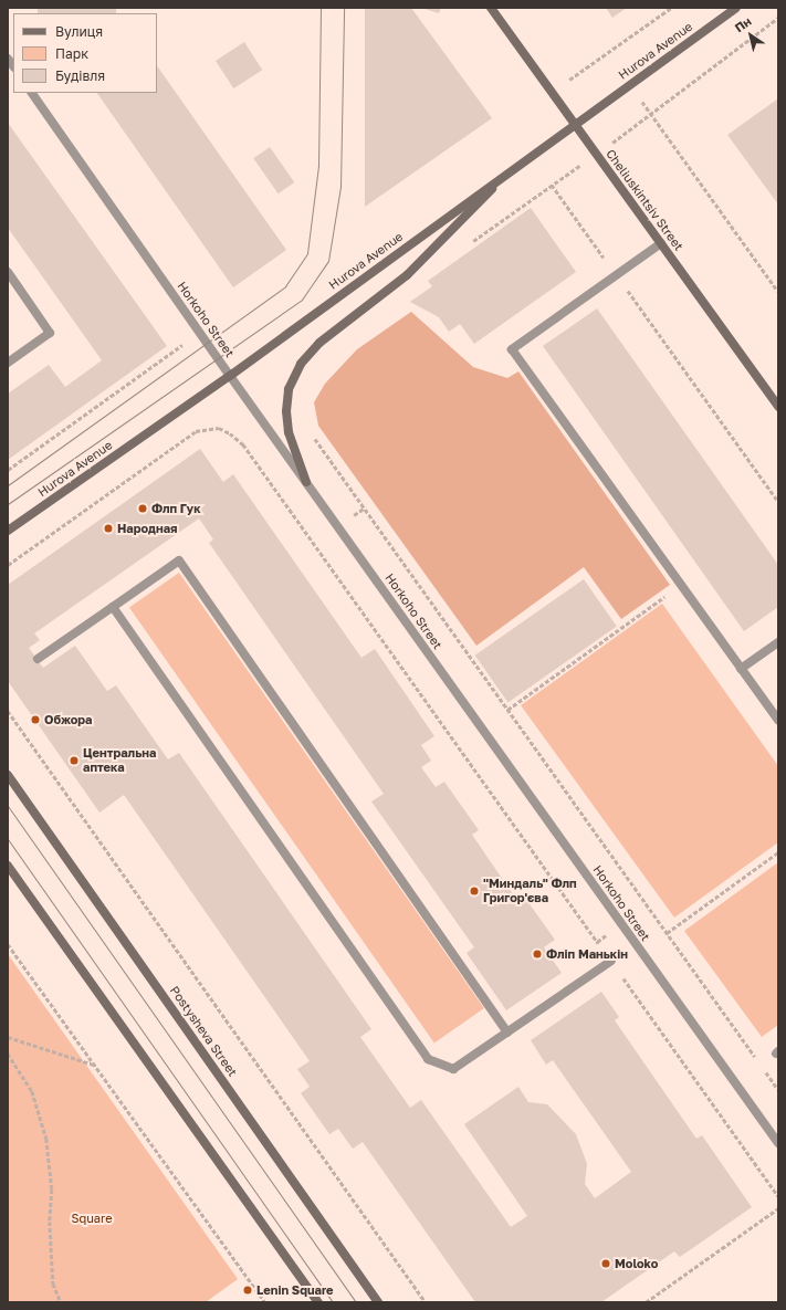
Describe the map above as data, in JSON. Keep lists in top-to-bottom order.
{
  "streets": {
    "street": [
      "Hurova Avenue",
      "Cheliuskintsiv Street",
      "Horkoho Street",
      "Postysheva Street"
    ]
  },
  "crossings": [
    ["Hurova Avenue", "Cheliuskintsiv Street"],
    ["Hurova Avenue", "Horkoho Street"]
  ],
  "parks": ["Square"],
  "places": [
    "Флп Гук",
    "Народная",
    "Обжора",
    "Центральна аптека",
    "\"Миндаль\" Флп Григор'єва",
    "Фліп Манькін",
    "Moloko",
    "Lenin Square"
  ],
  "legend": ["Вулиця", "Парк", "Будівля"],
  "north": "top left"
}
